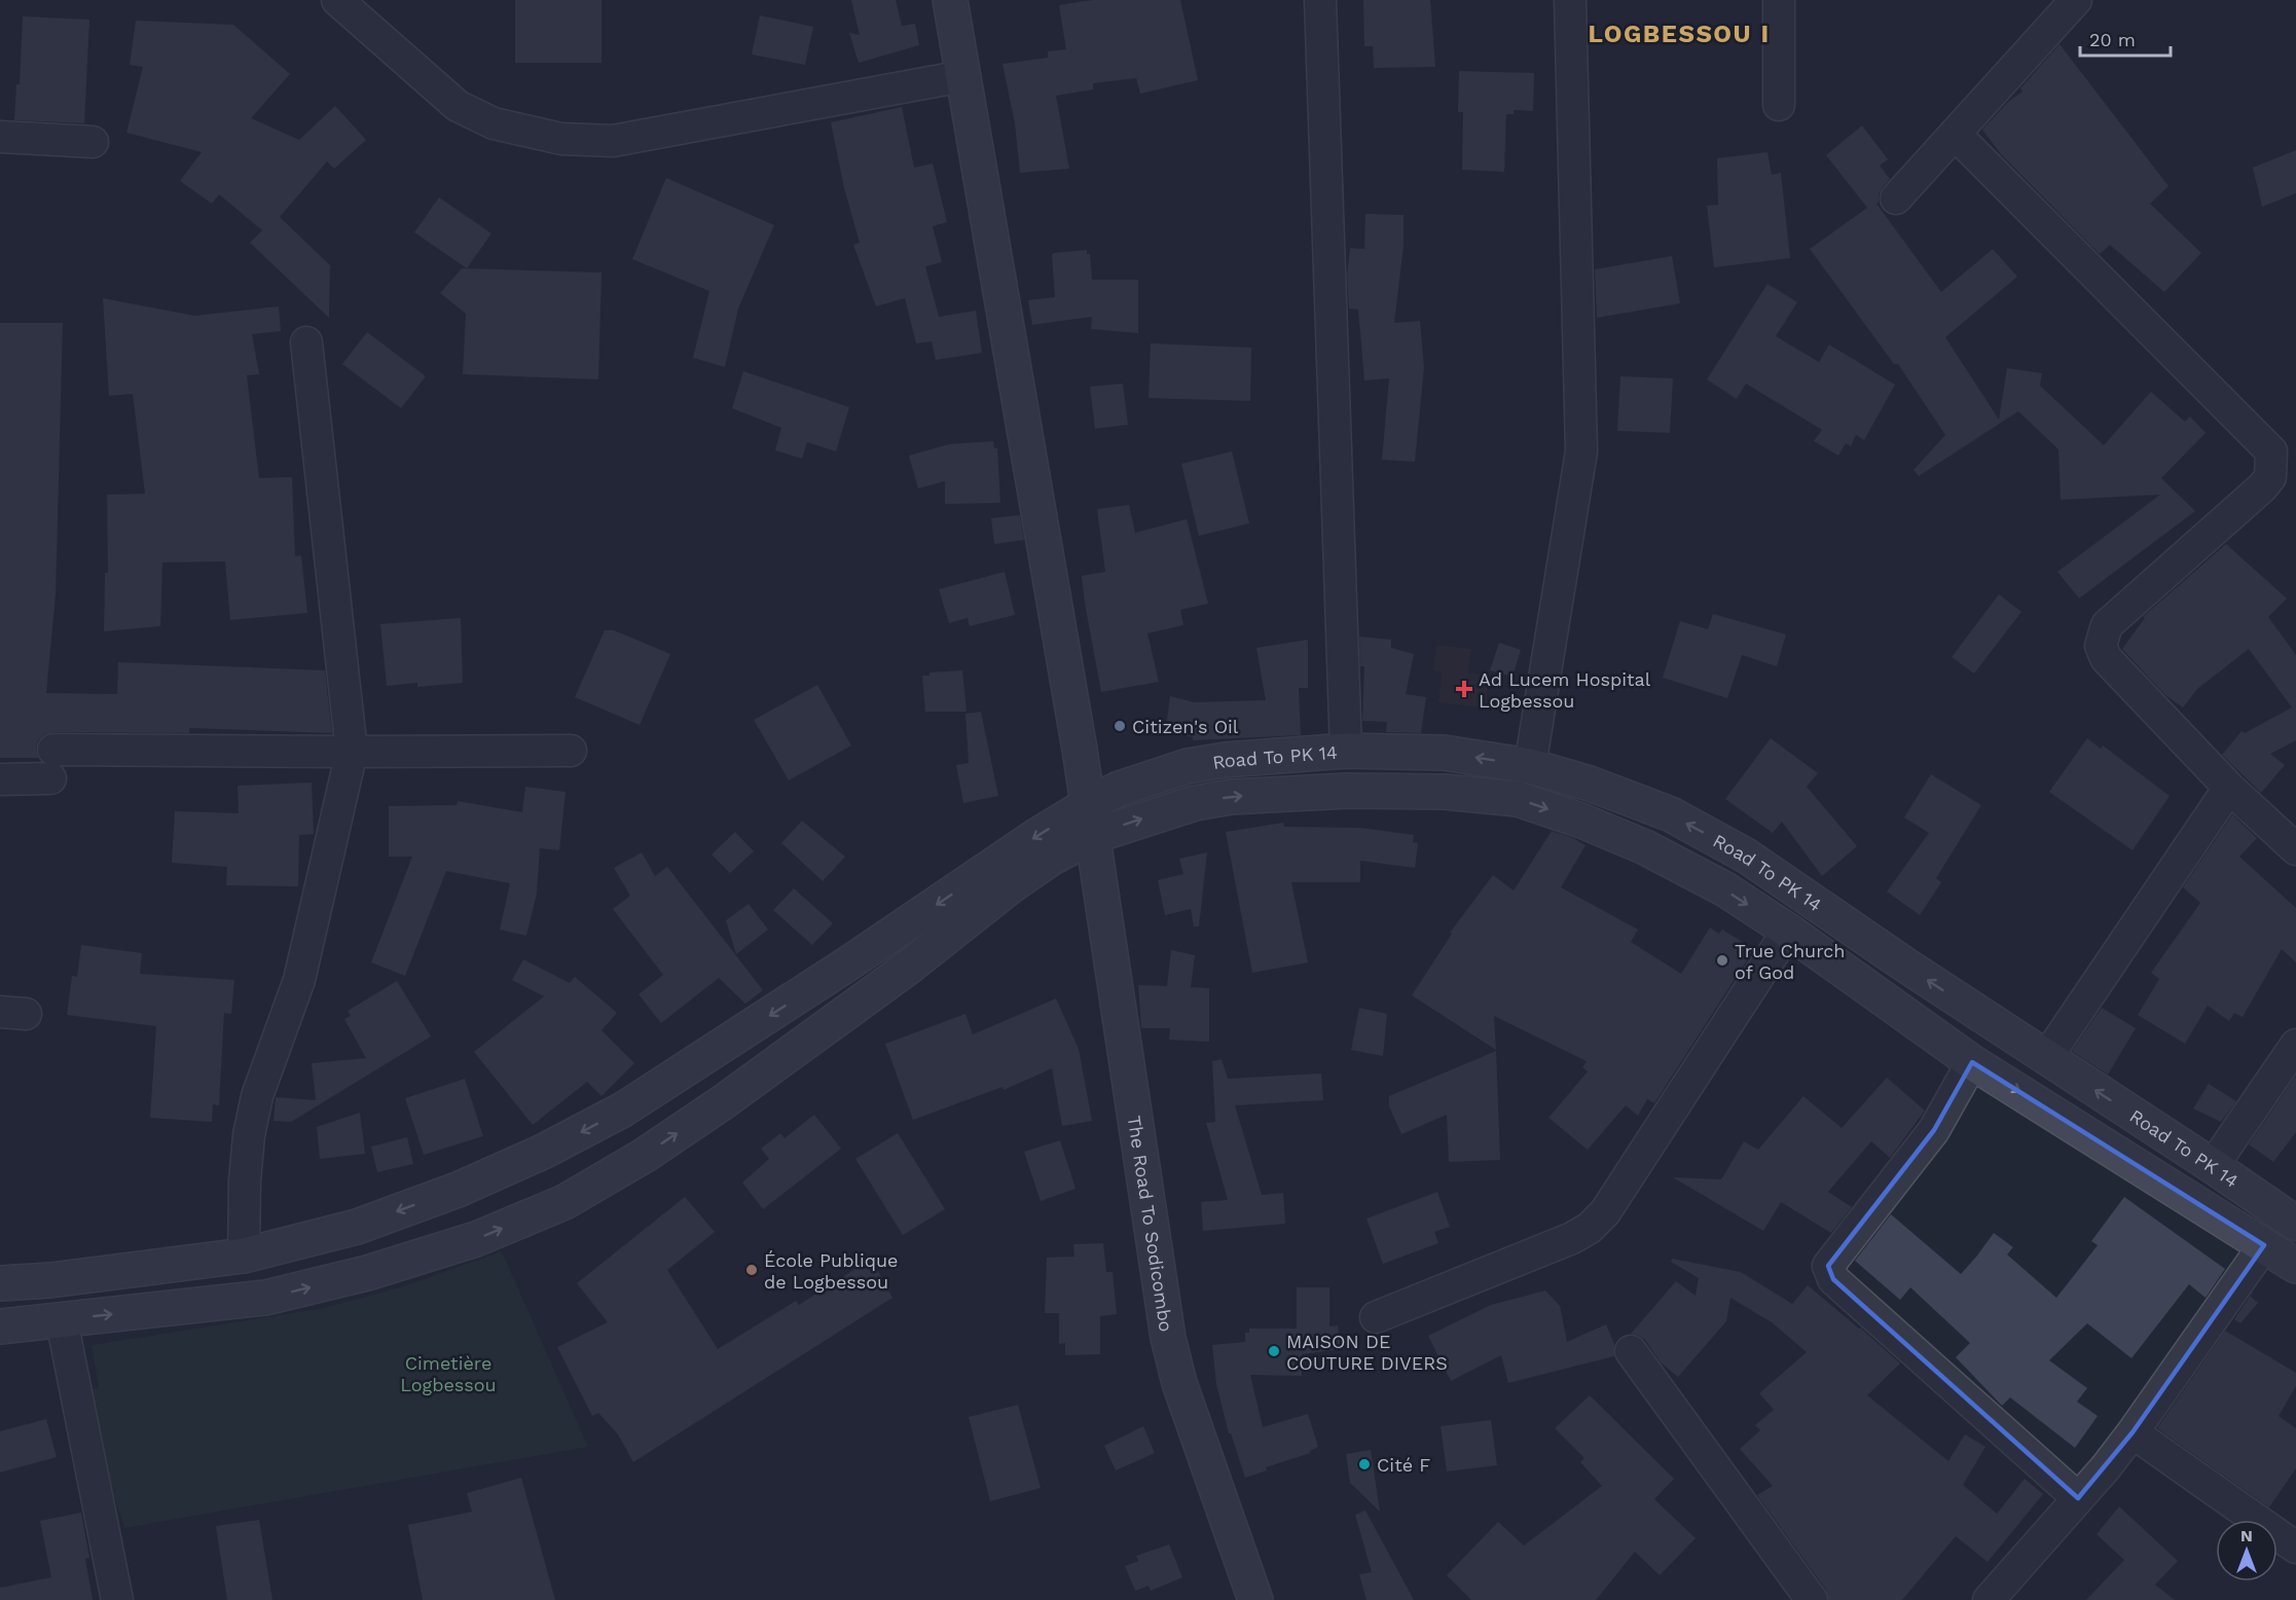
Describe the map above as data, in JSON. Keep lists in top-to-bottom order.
{
  "streets": {
    "main road": ["Road To PK 14", "The Road To Sodicombo"]
  },
  "crossings": [
    ["Road To PK 14", "The Road To Sodicombo"]
  ],
  "districts": ["LOGBESSOU I"],
  "parks": ["Cimetière Logbessou"],
  "places": {
    "health": ["Ad Lucem Hospital Logbessou"],
    "other": [
      "Citizen's Oil",
      "True Church of God",
      "École Publique de Logbessou",
      "MAISON DE COUTURE DIVERS",
      "Cité F"
    ]
  },
  "scale_bar": "20 m",
  "north": "top"
}
